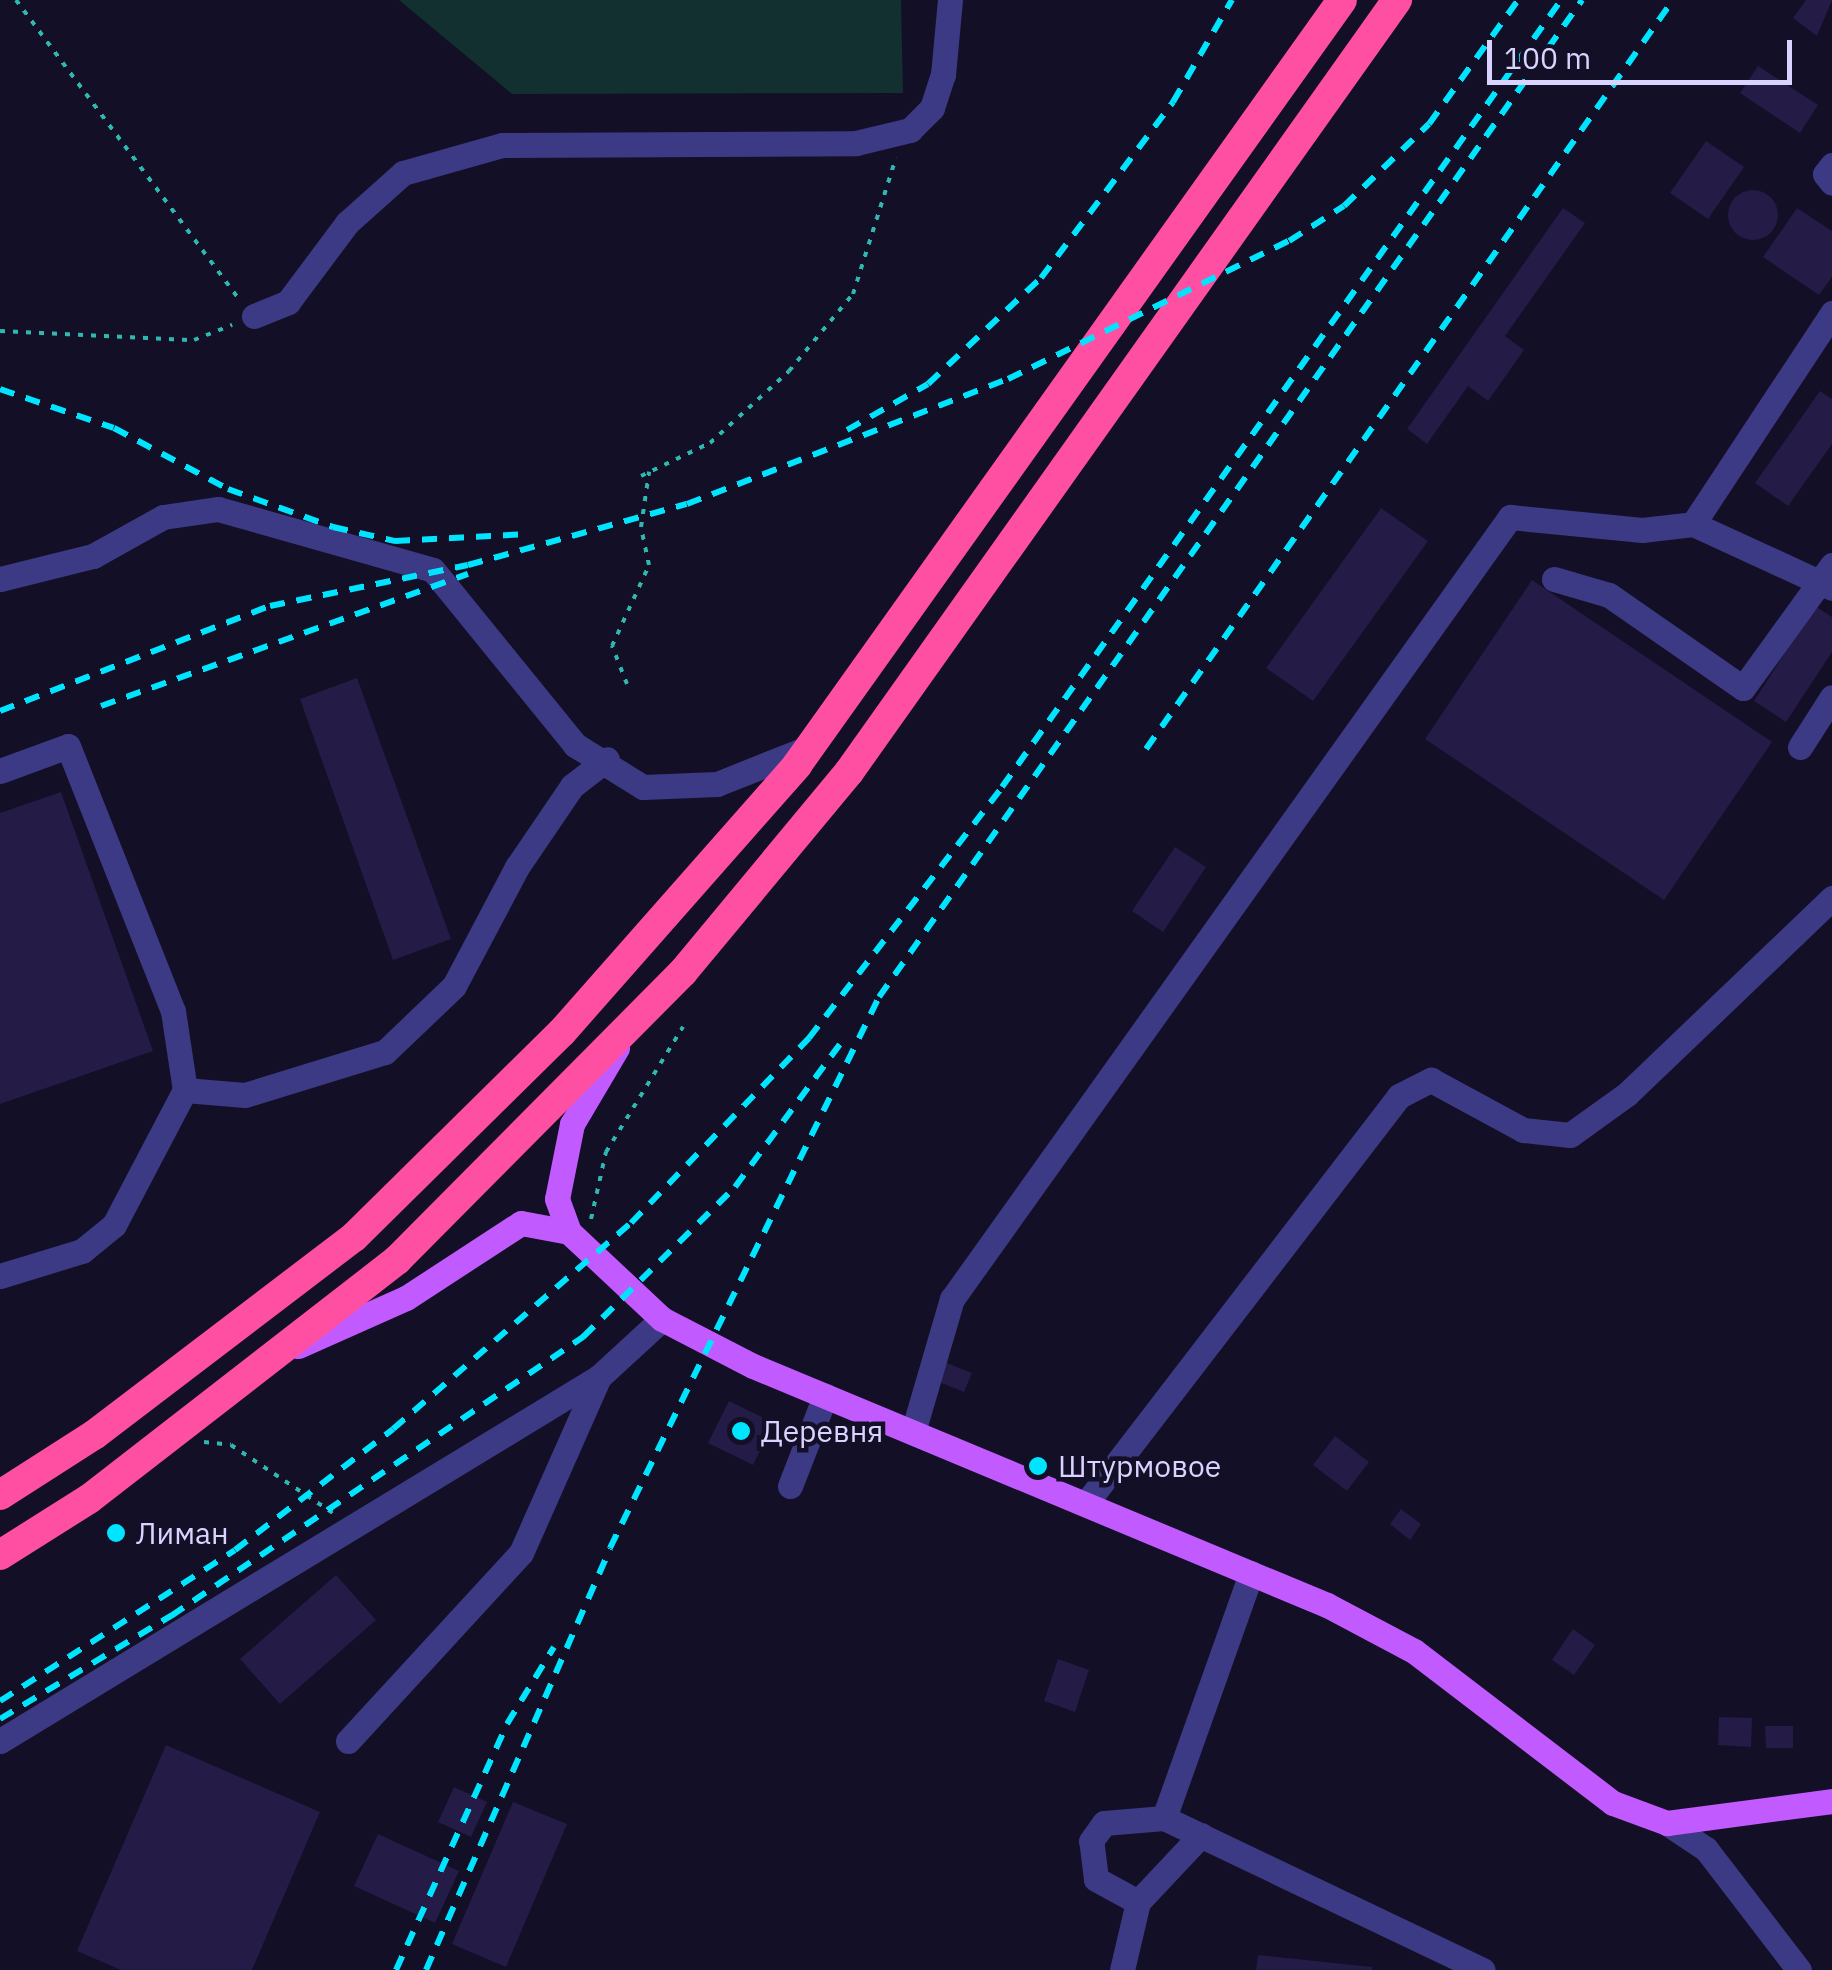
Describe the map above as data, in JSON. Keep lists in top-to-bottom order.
{
  "places": ["Деревня", "Штурмовое", "Лиман"],
  "scale_bar": "100 m"
}
